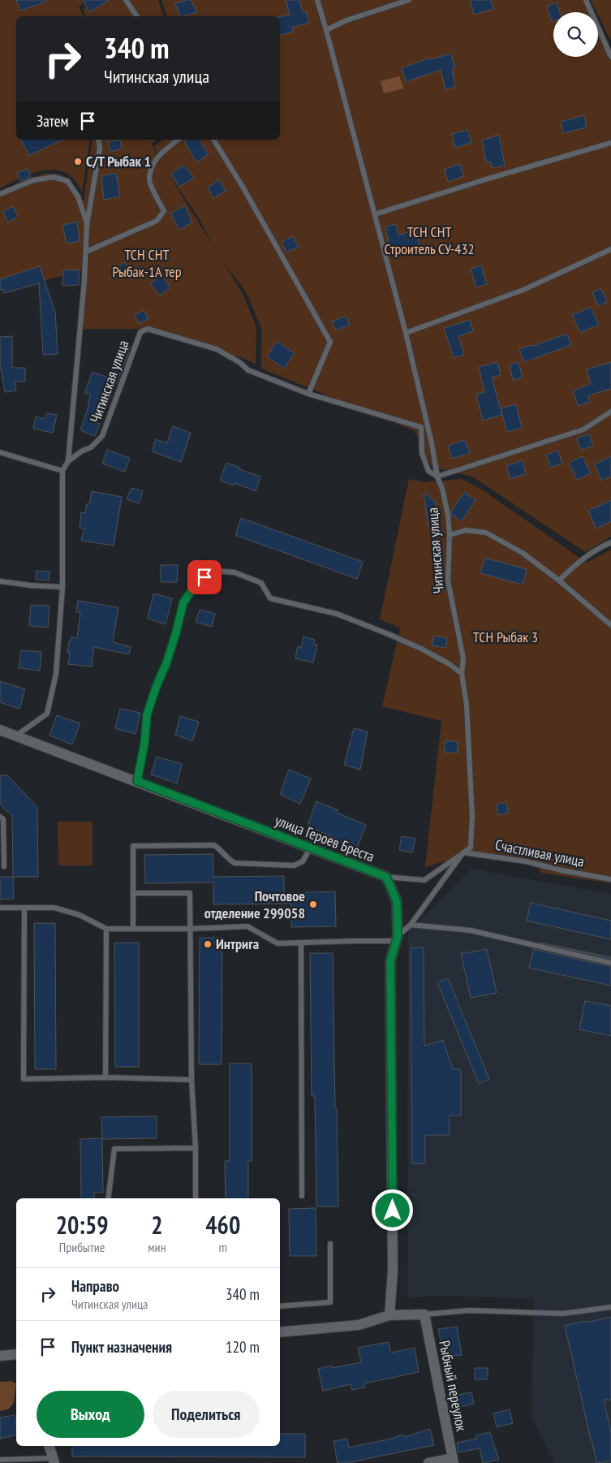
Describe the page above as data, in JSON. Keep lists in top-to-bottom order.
{
  "streets": {
    "street": ["улица Героев Бреста", "Рыбный переулок"],
    "lane": ["Читинская улица", "Счастливая улица"]
  },
  "crossings": [
    ["Читинская улица", "Счастливая улица"]
  ],
  "parks": ["ТСН СНТ Строитель СУ-432", "ТСН СНТ Рыбак-1А тер", "ТСН Рыбак 3"],
  "places": ["С/Т Рыбак 1", "Почтовое отделение 299058", "Интрига"],
  "page": {
    "turn": ["340 m", "Читинская улица"],
    "then": "Затем",
    "eta": [
      "20:59",
      "Прибытие",
      "2",
      "мин",
      "460",
      "m"
    ],
    "list": [
      {
        "name": "Направо",
        "note": "Читинская улица",
        "value": "340 m"
      },
      {
        "name": "Пункт назначения",
        "value": "120 m"
      }
    ],
    "buttons": ["Выход", "Поделиться"]
  }
}
